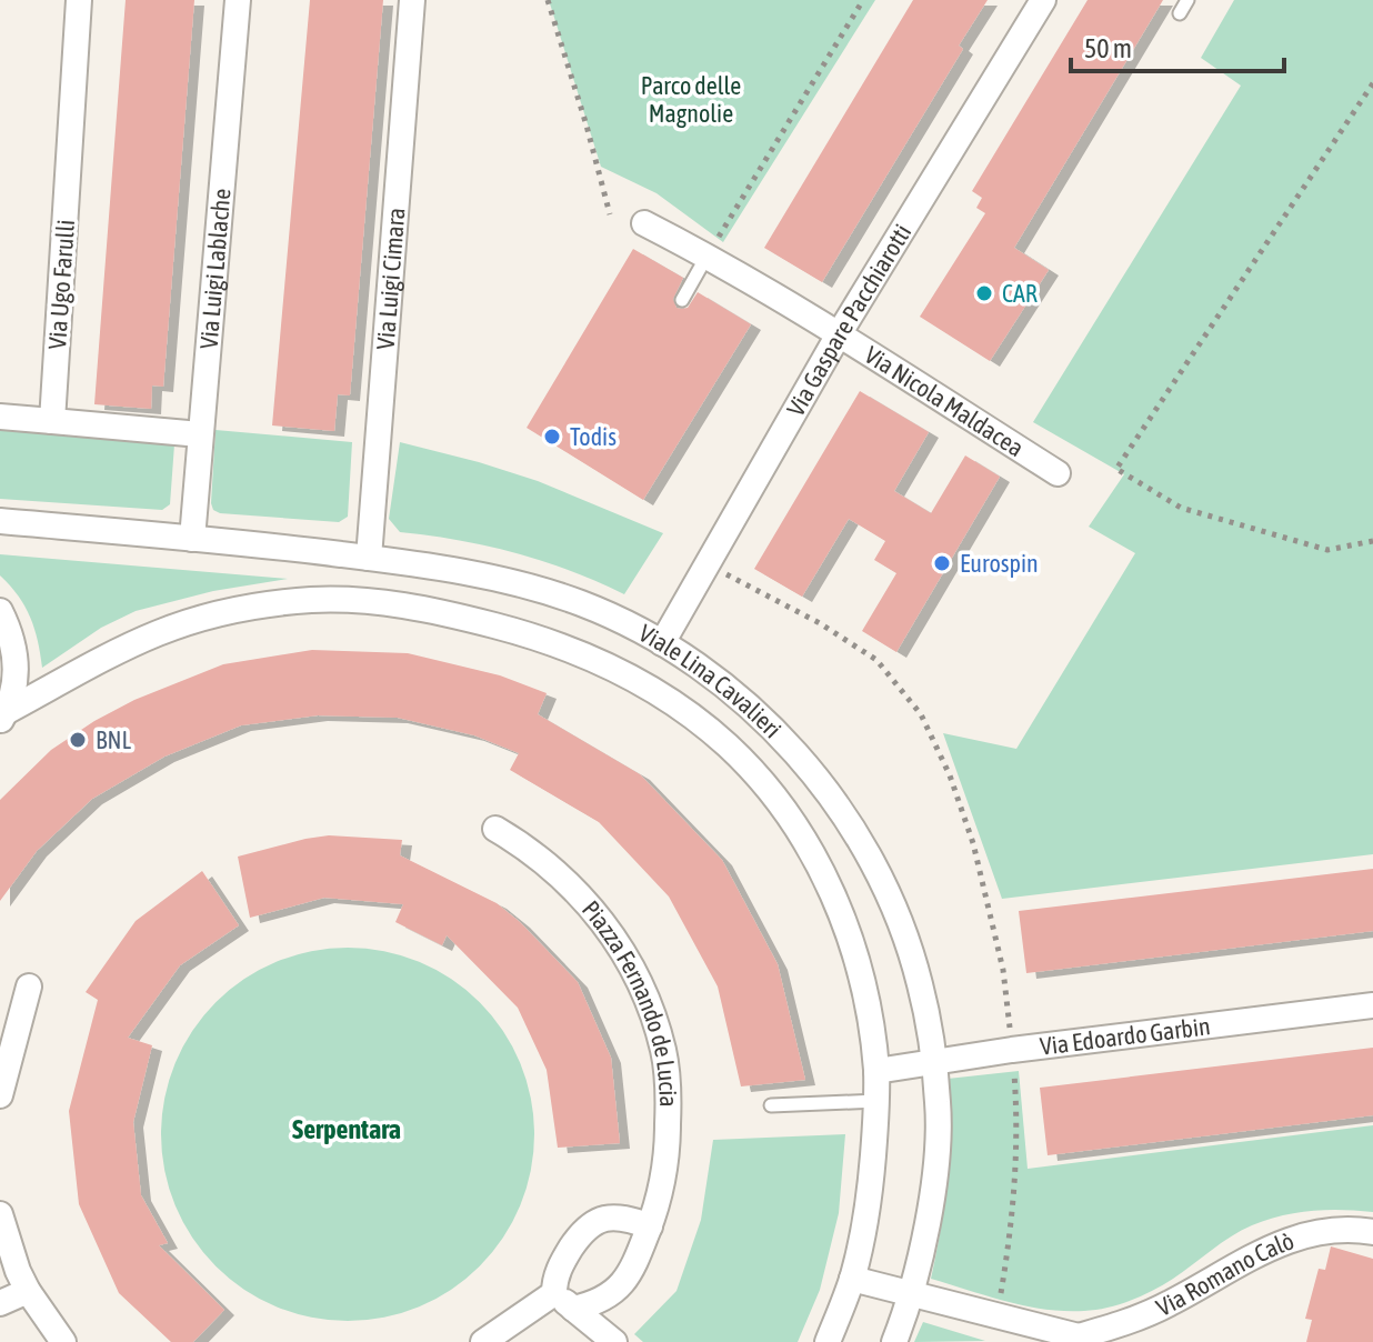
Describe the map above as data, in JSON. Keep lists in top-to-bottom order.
{
  "streets": {
    "street": [
      "Via Luigi Lablache",
      "Via Luigi Cimara",
      "Via Ugo Farulli",
      "Via Gaspare Pacchiarotti",
      "Via Nicola Maldacea",
      "Viale Lina Cavalieri",
      "Piazza Fernando de Lucia",
      "Via Edoardo Garbin",
      "Via Romano Calò"
    ]
  },
  "crossings": [
    ["Via Luigi Lablache", "Viale Lina Cavalieri"],
    ["Via Luigi Cimara", "Viale Lina Cavalieri"],
    ["Via Gaspare Pacchiarotti", "Via Nicola Maldacea"],
    ["Via Gaspare Pacchiarotti", "Viale Lina Cavalieri"],
    ["Viale Lina Cavalieri", "Via Edoardo Garbin"],
    ["Viale Lina Cavalieri", "Via Romano Calò"]
  ],
  "districts": ["Serpentara"],
  "parks": ["Parco delle Magnolie"],
  "places": [
    "CAR",
    "Todis",
    "Eurospin",
    "BNL"
  ],
  "scale_bar": "50 m"
}
